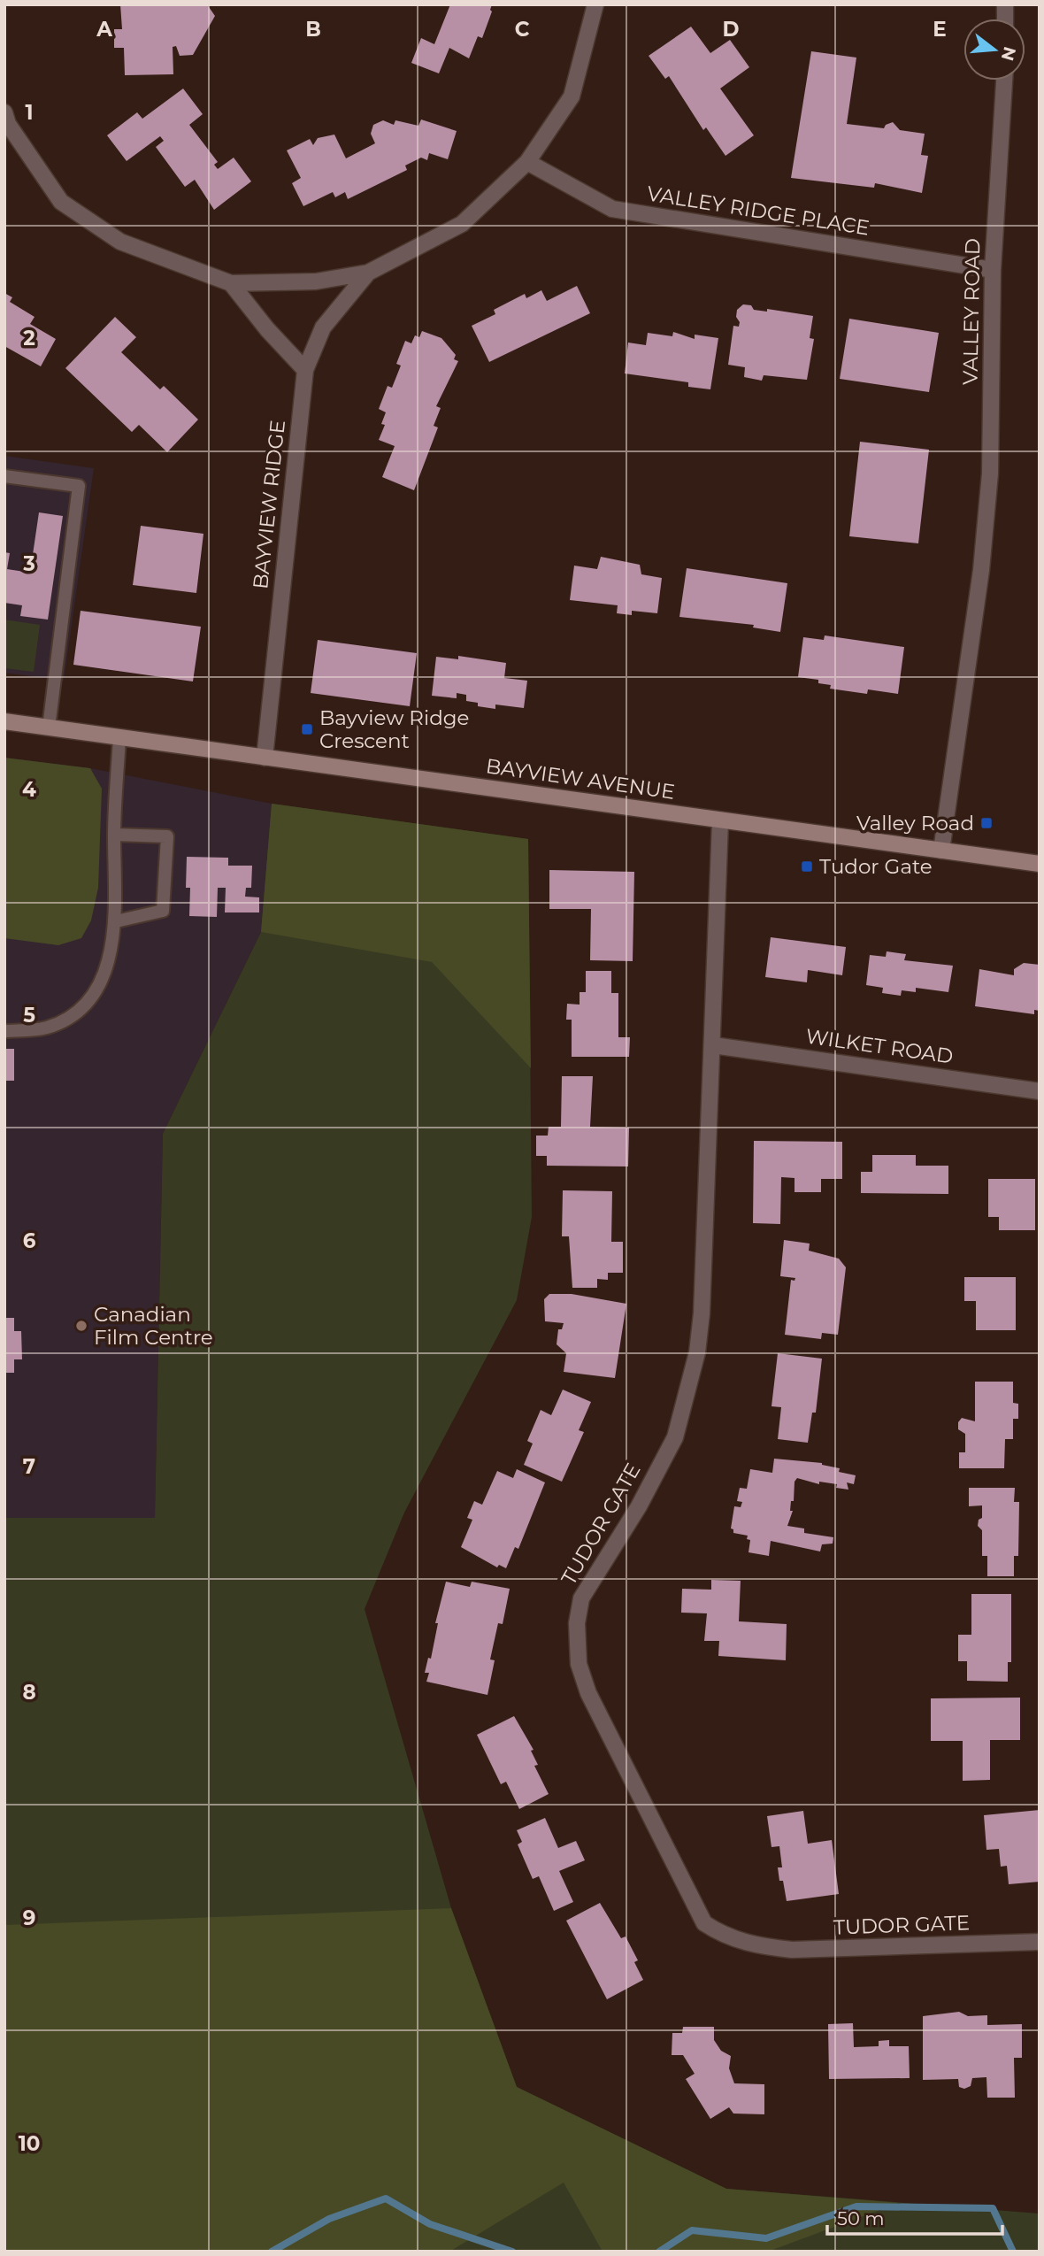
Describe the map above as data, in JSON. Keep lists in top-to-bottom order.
{
  "streets": {
    "main road": ["BAYVIEW AVENUE"],
    "street": [
      "VALLEY RIDGE PLACE",
      "VALLEY ROAD",
      "BAYVIEW RIDGE",
      "WILKET ROAD",
      "TUDOR GATE"
    ]
  },
  "crossings": [
    ["VALLEY RIDGE PLACE", "VALLEY ROAD"],
    ["VALLEY ROAD", "BAYVIEW AVENUE"],
    ["BAYVIEW RIDGE", "BAYVIEW AVENUE"],
    ["BAYVIEW AVENUE", "TUDOR GATE"],
    ["WILKET ROAD", "TUDOR GATE"]
  ],
  "places": {
    "transit": ["Bayview Ridge Crescent", "Valley Road", "Tudor Gate"],
    "other": ["Canadian Film Centre"]
  },
  "scale_bar": "50 m",
  "north": "right",
  "grid": {
    "columns": [
      "A",
      "B",
      "C",
      "D",
      "E"
    ],
    "rows": [
      "1",
      "2",
      "3",
      "4",
      "5",
      "6",
      "7",
      "8",
      "9",
      "10"
    ]
  }
}
